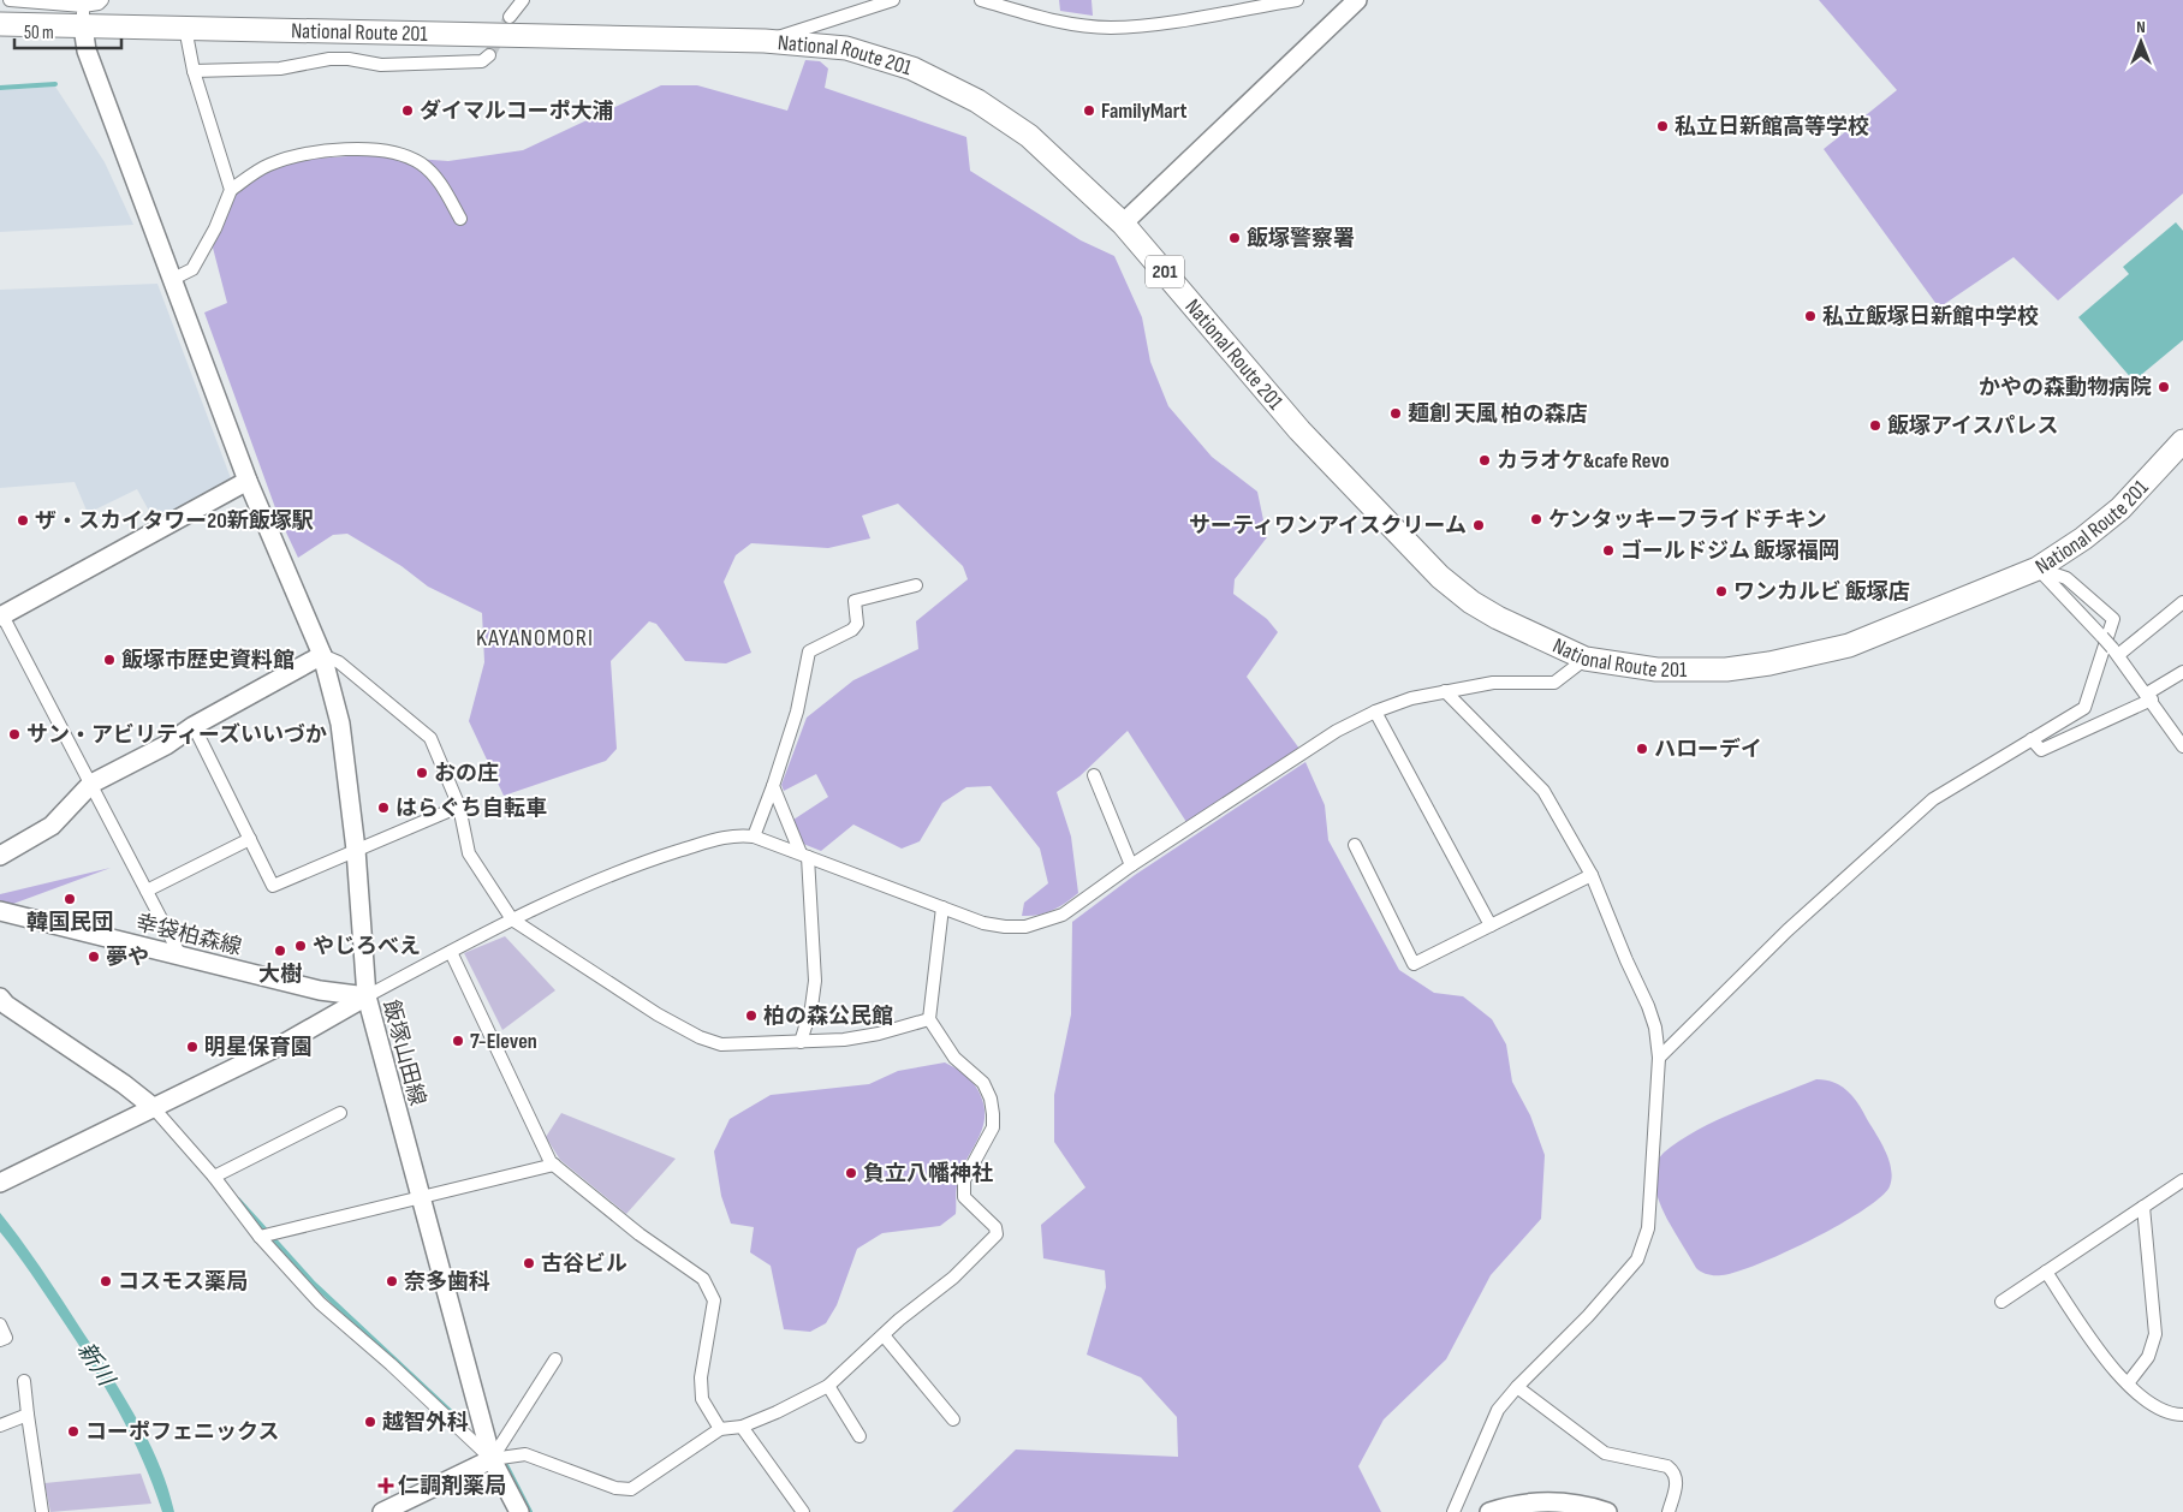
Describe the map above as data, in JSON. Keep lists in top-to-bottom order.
{
  "streets": {
    "highway": ["National Route 201", "201"],
    "street": ["幸袋柏森線", "飯塚山田線"]
  },
  "crossings": [
    ["幸袋柏森線", "飯塚山田線"]
  ],
  "districts": ["KAYANOMORI"],
  "water": ["新川"],
  "places": {
    "other": [
      "ダイマルコーポ大浦",
      "FamilyMart",
      "私立日新館高等学校",
      "飯塚警察署",
      "私立飯塚日新館中学校",
      "かやの森動物病院",
      "麺創 天風 柏の森店",
      "飯塚アイスパレス",
      "カラオケ&cafe Revo",
      "ケンタッキーフライドチキン",
      "ザ・スカイタワー20新飯塚駅",
      "サーティワンアイスクリーム",
      "ゴールドジム 飯塚福岡",
      "ワンカルビ 飯塚店",
      "飯塚市歴史資料館",
      "サン・アビリティーズいいづか",
      "ハローデイ",
      "おの庄",
      "はらぐち自転車",
      "韓国民団",
      "やじろべえ",
      "大樹",
      "夢や",
      "柏の森公民館",
      "7-Eleven",
      "明星保育園",
      "負立八幡神社",
      "古谷ビル",
      "コスモス薬局",
      "奈多歯科",
      "越智外科",
      "コーポフェニックス"
    ],
    "health": ["仁調剤薬局"]
  },
  "scale_bar": "50 m",
  "north": "top"
}
